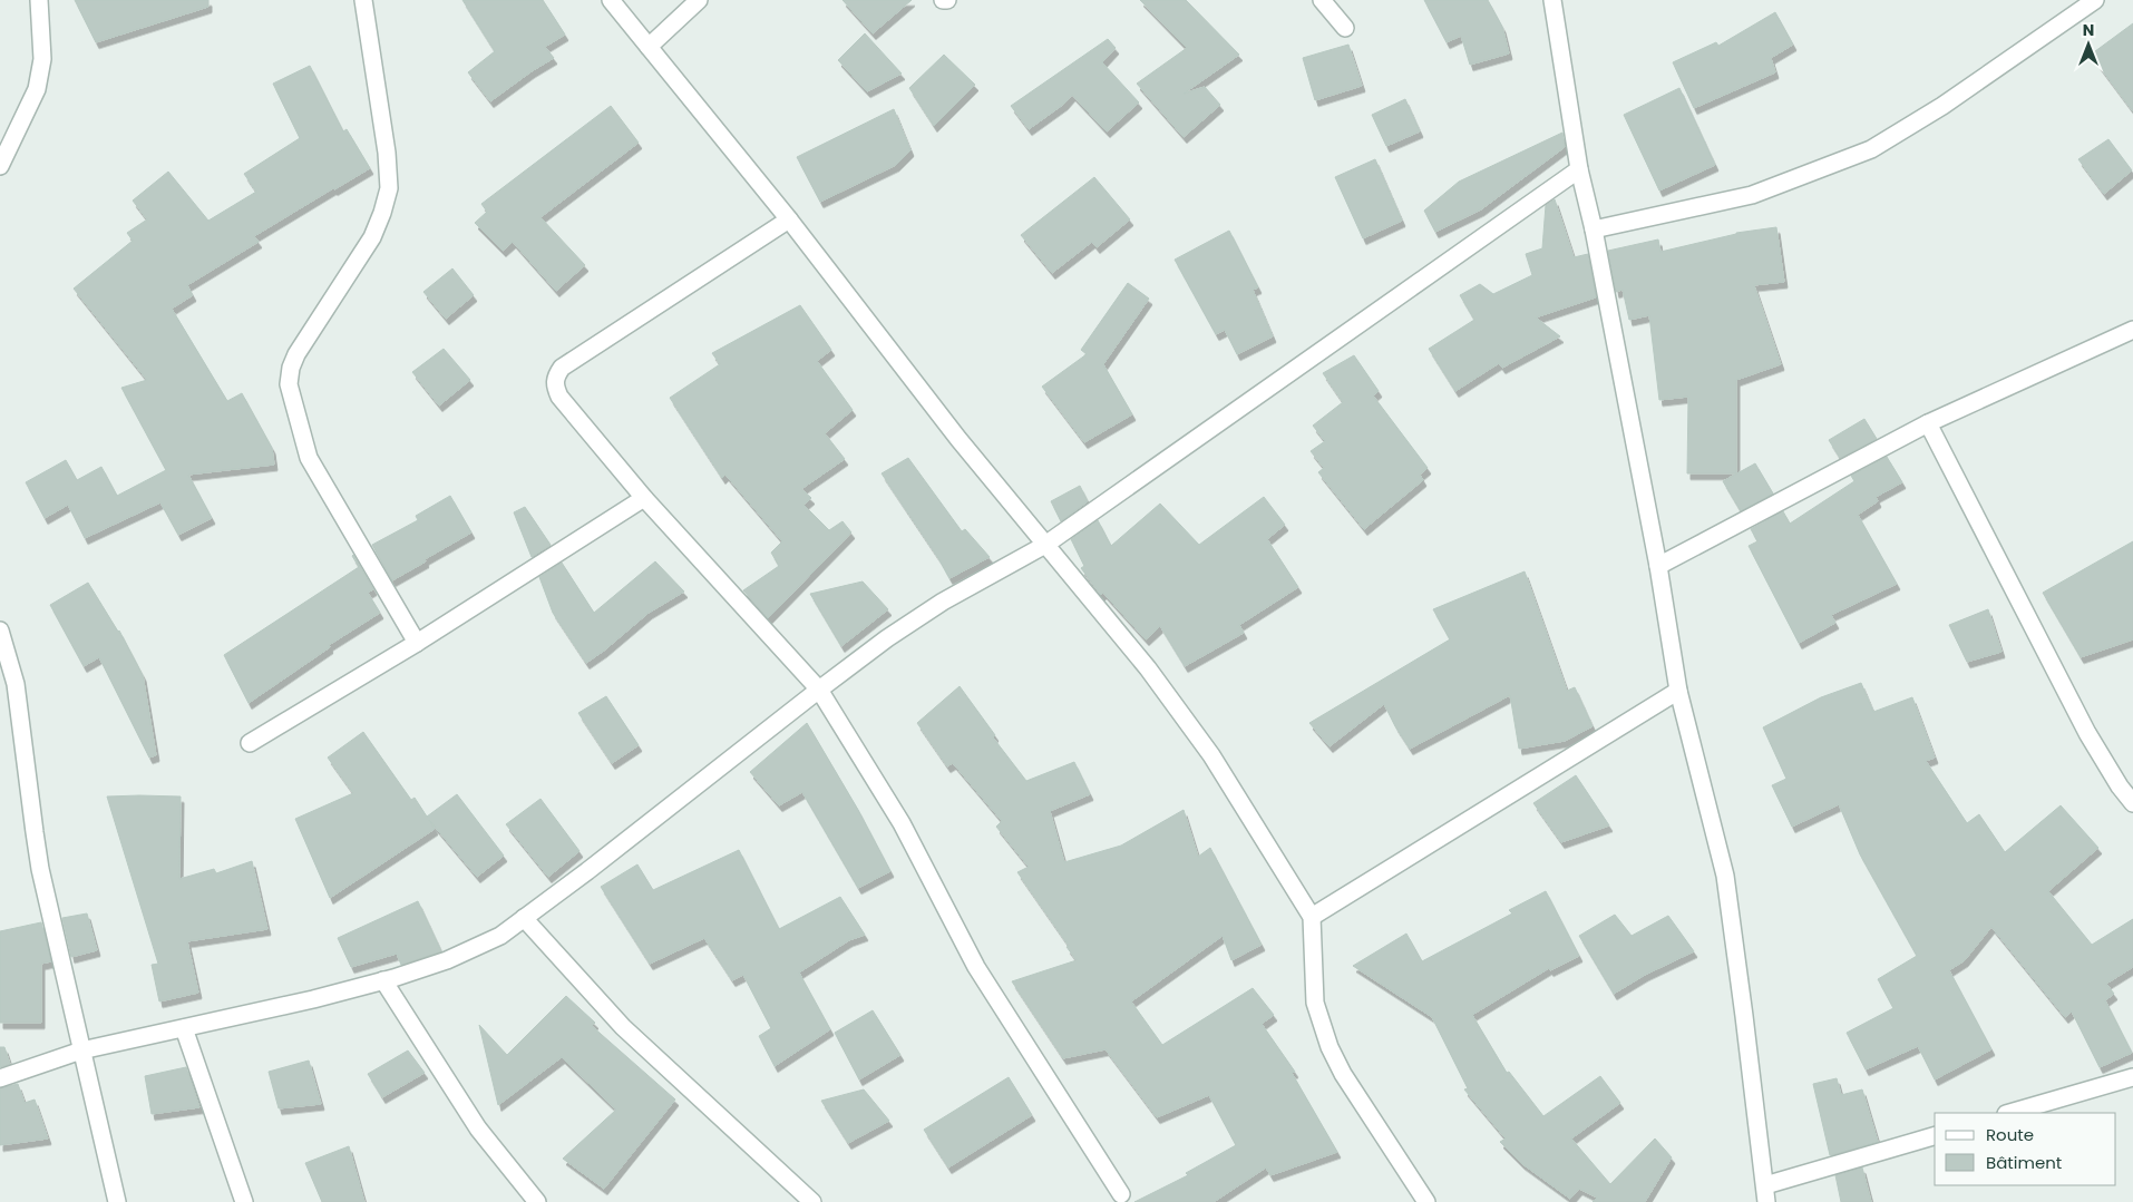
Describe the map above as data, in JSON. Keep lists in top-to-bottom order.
{
  "legend": ["Route", "Bâtiment"],
  "north": "top"
}
